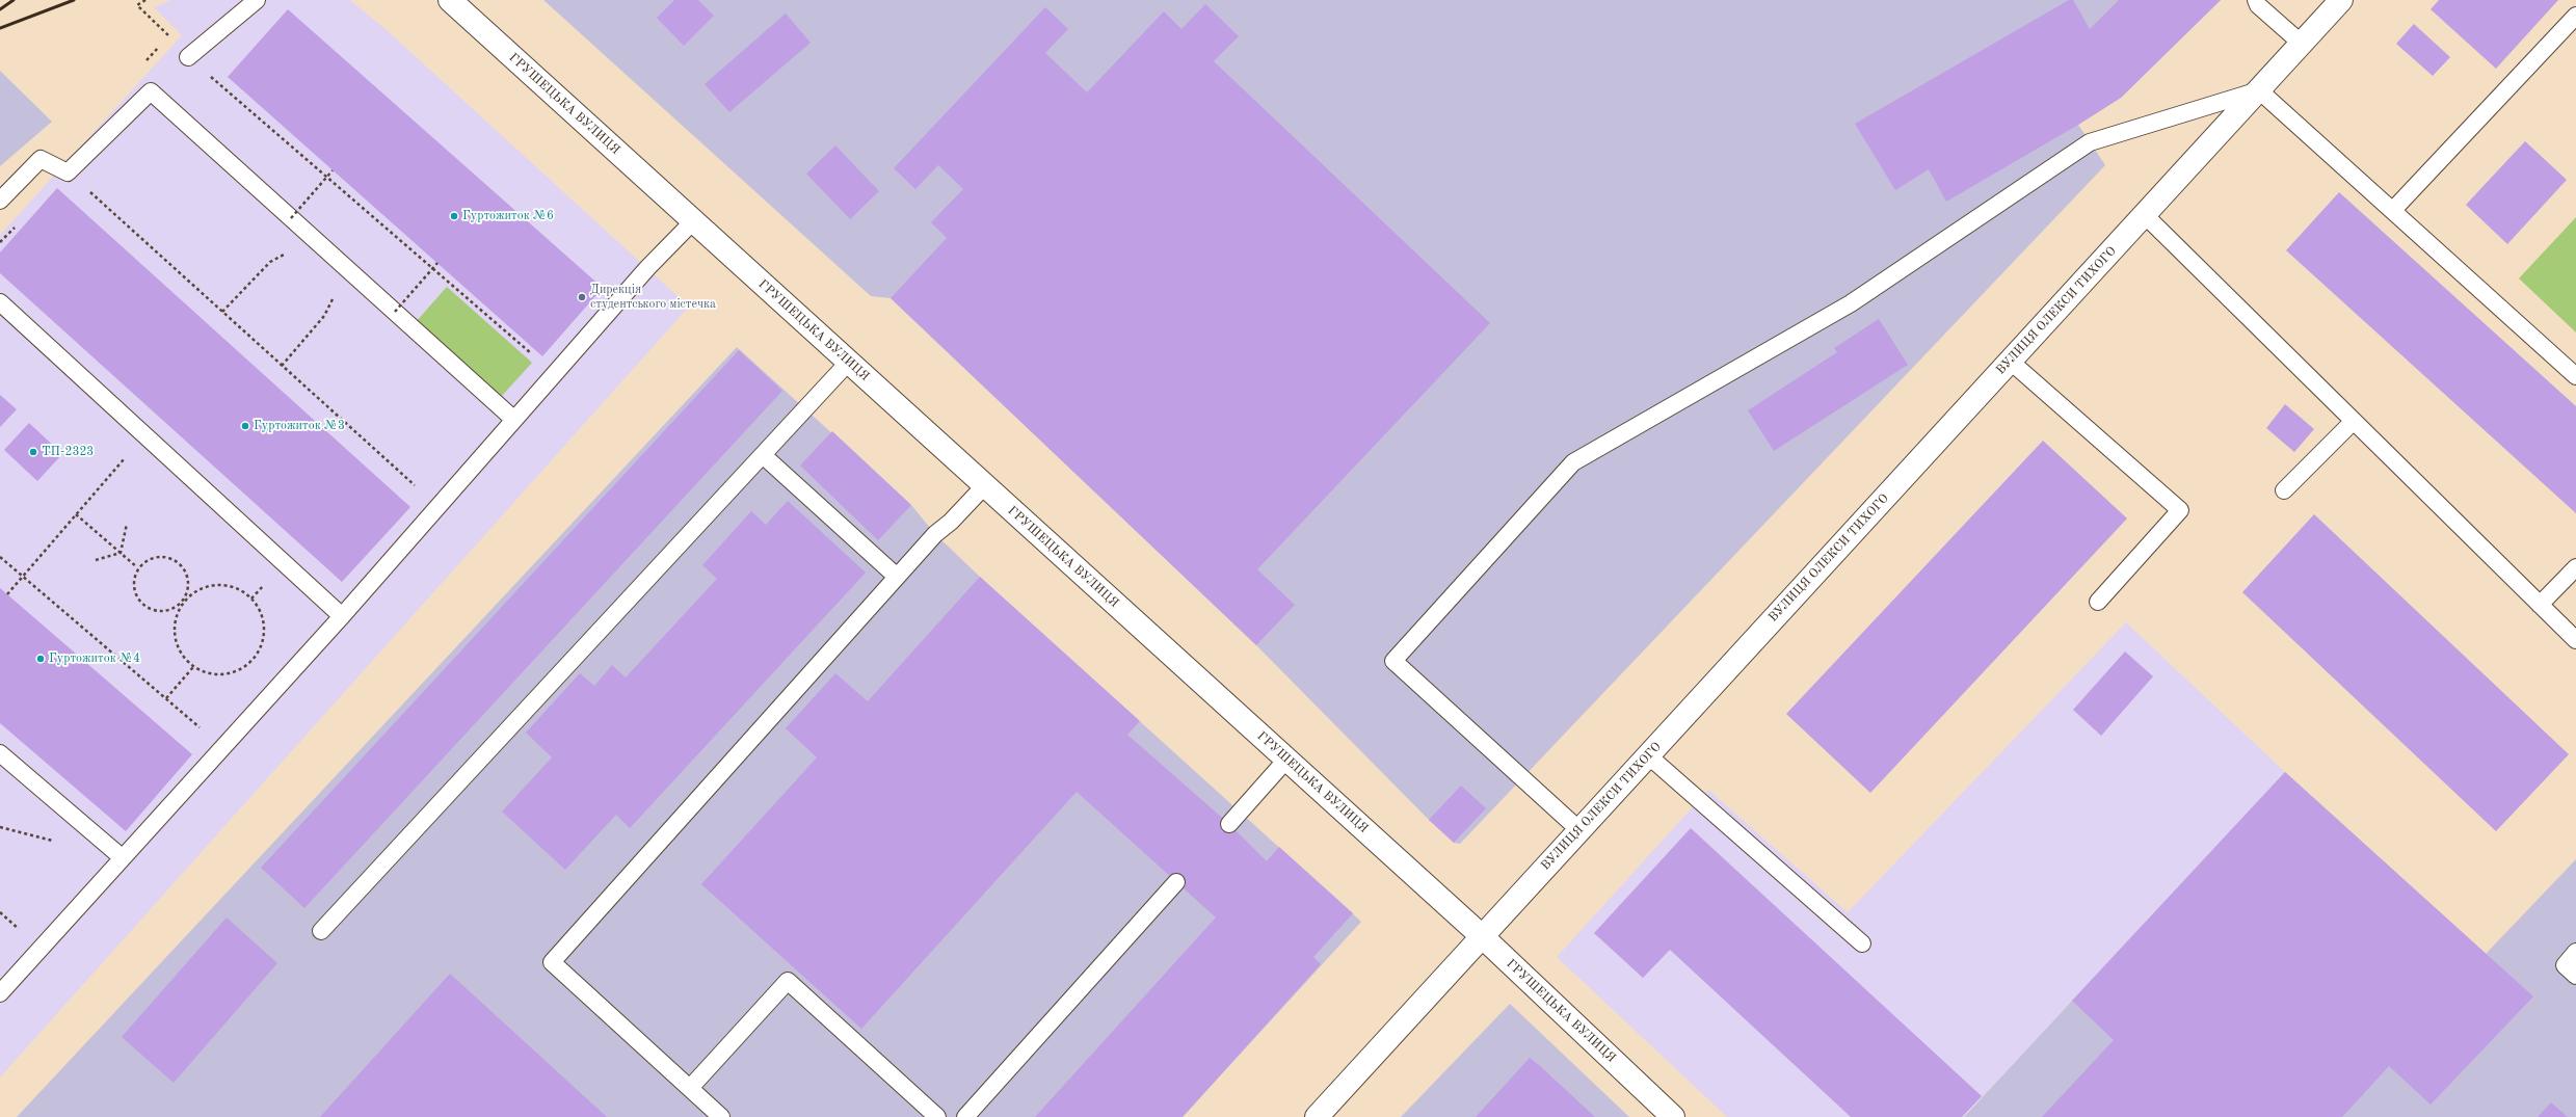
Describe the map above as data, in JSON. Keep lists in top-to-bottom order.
{
  "streets": {
    "street": ["ГРУШЕЦЬКА ВУЛИЦЯ", "ВУЛИЦЯ ОЛЕКСИ ТИХОГО"]
  },
  "crossings": [
    ["ГРУШЕЦЬКА ВУЛИЦЯ", "ВУЛИЦЯ ОЛЕКСИ ТИХОГО"]
  ],
  "places": [
    "Гуртожиток №6",
    "Дирекція студентського містечка",
    "Гуртожиток №3",
    "ТП-2323",
    "Гуртожиток №4"
  ]
}
